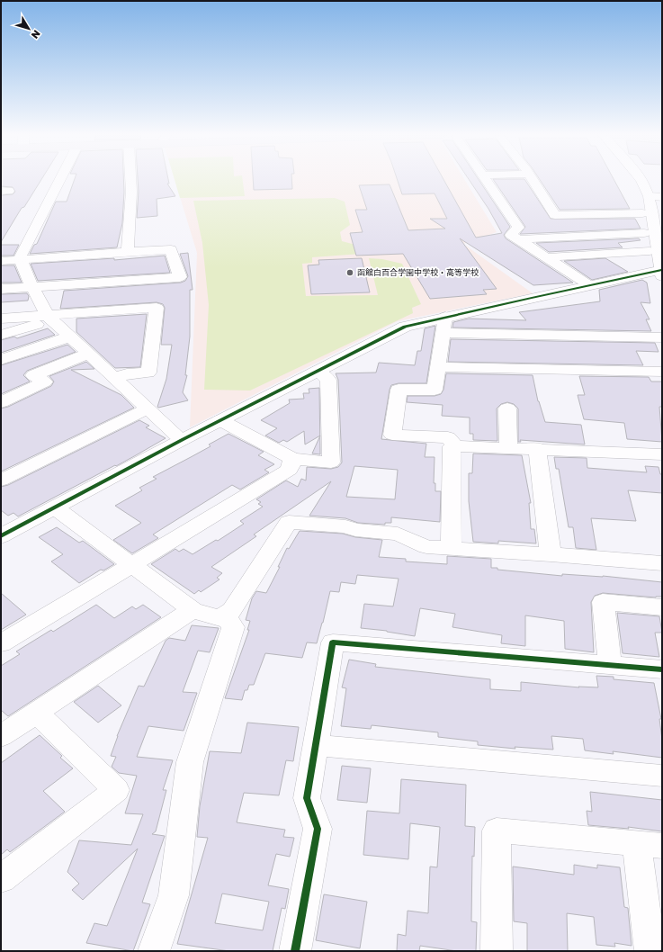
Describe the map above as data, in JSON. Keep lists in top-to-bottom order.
{
  "places": ["函館白百合学園中学校・高等学校"],
  "north": "bottom right"
}
